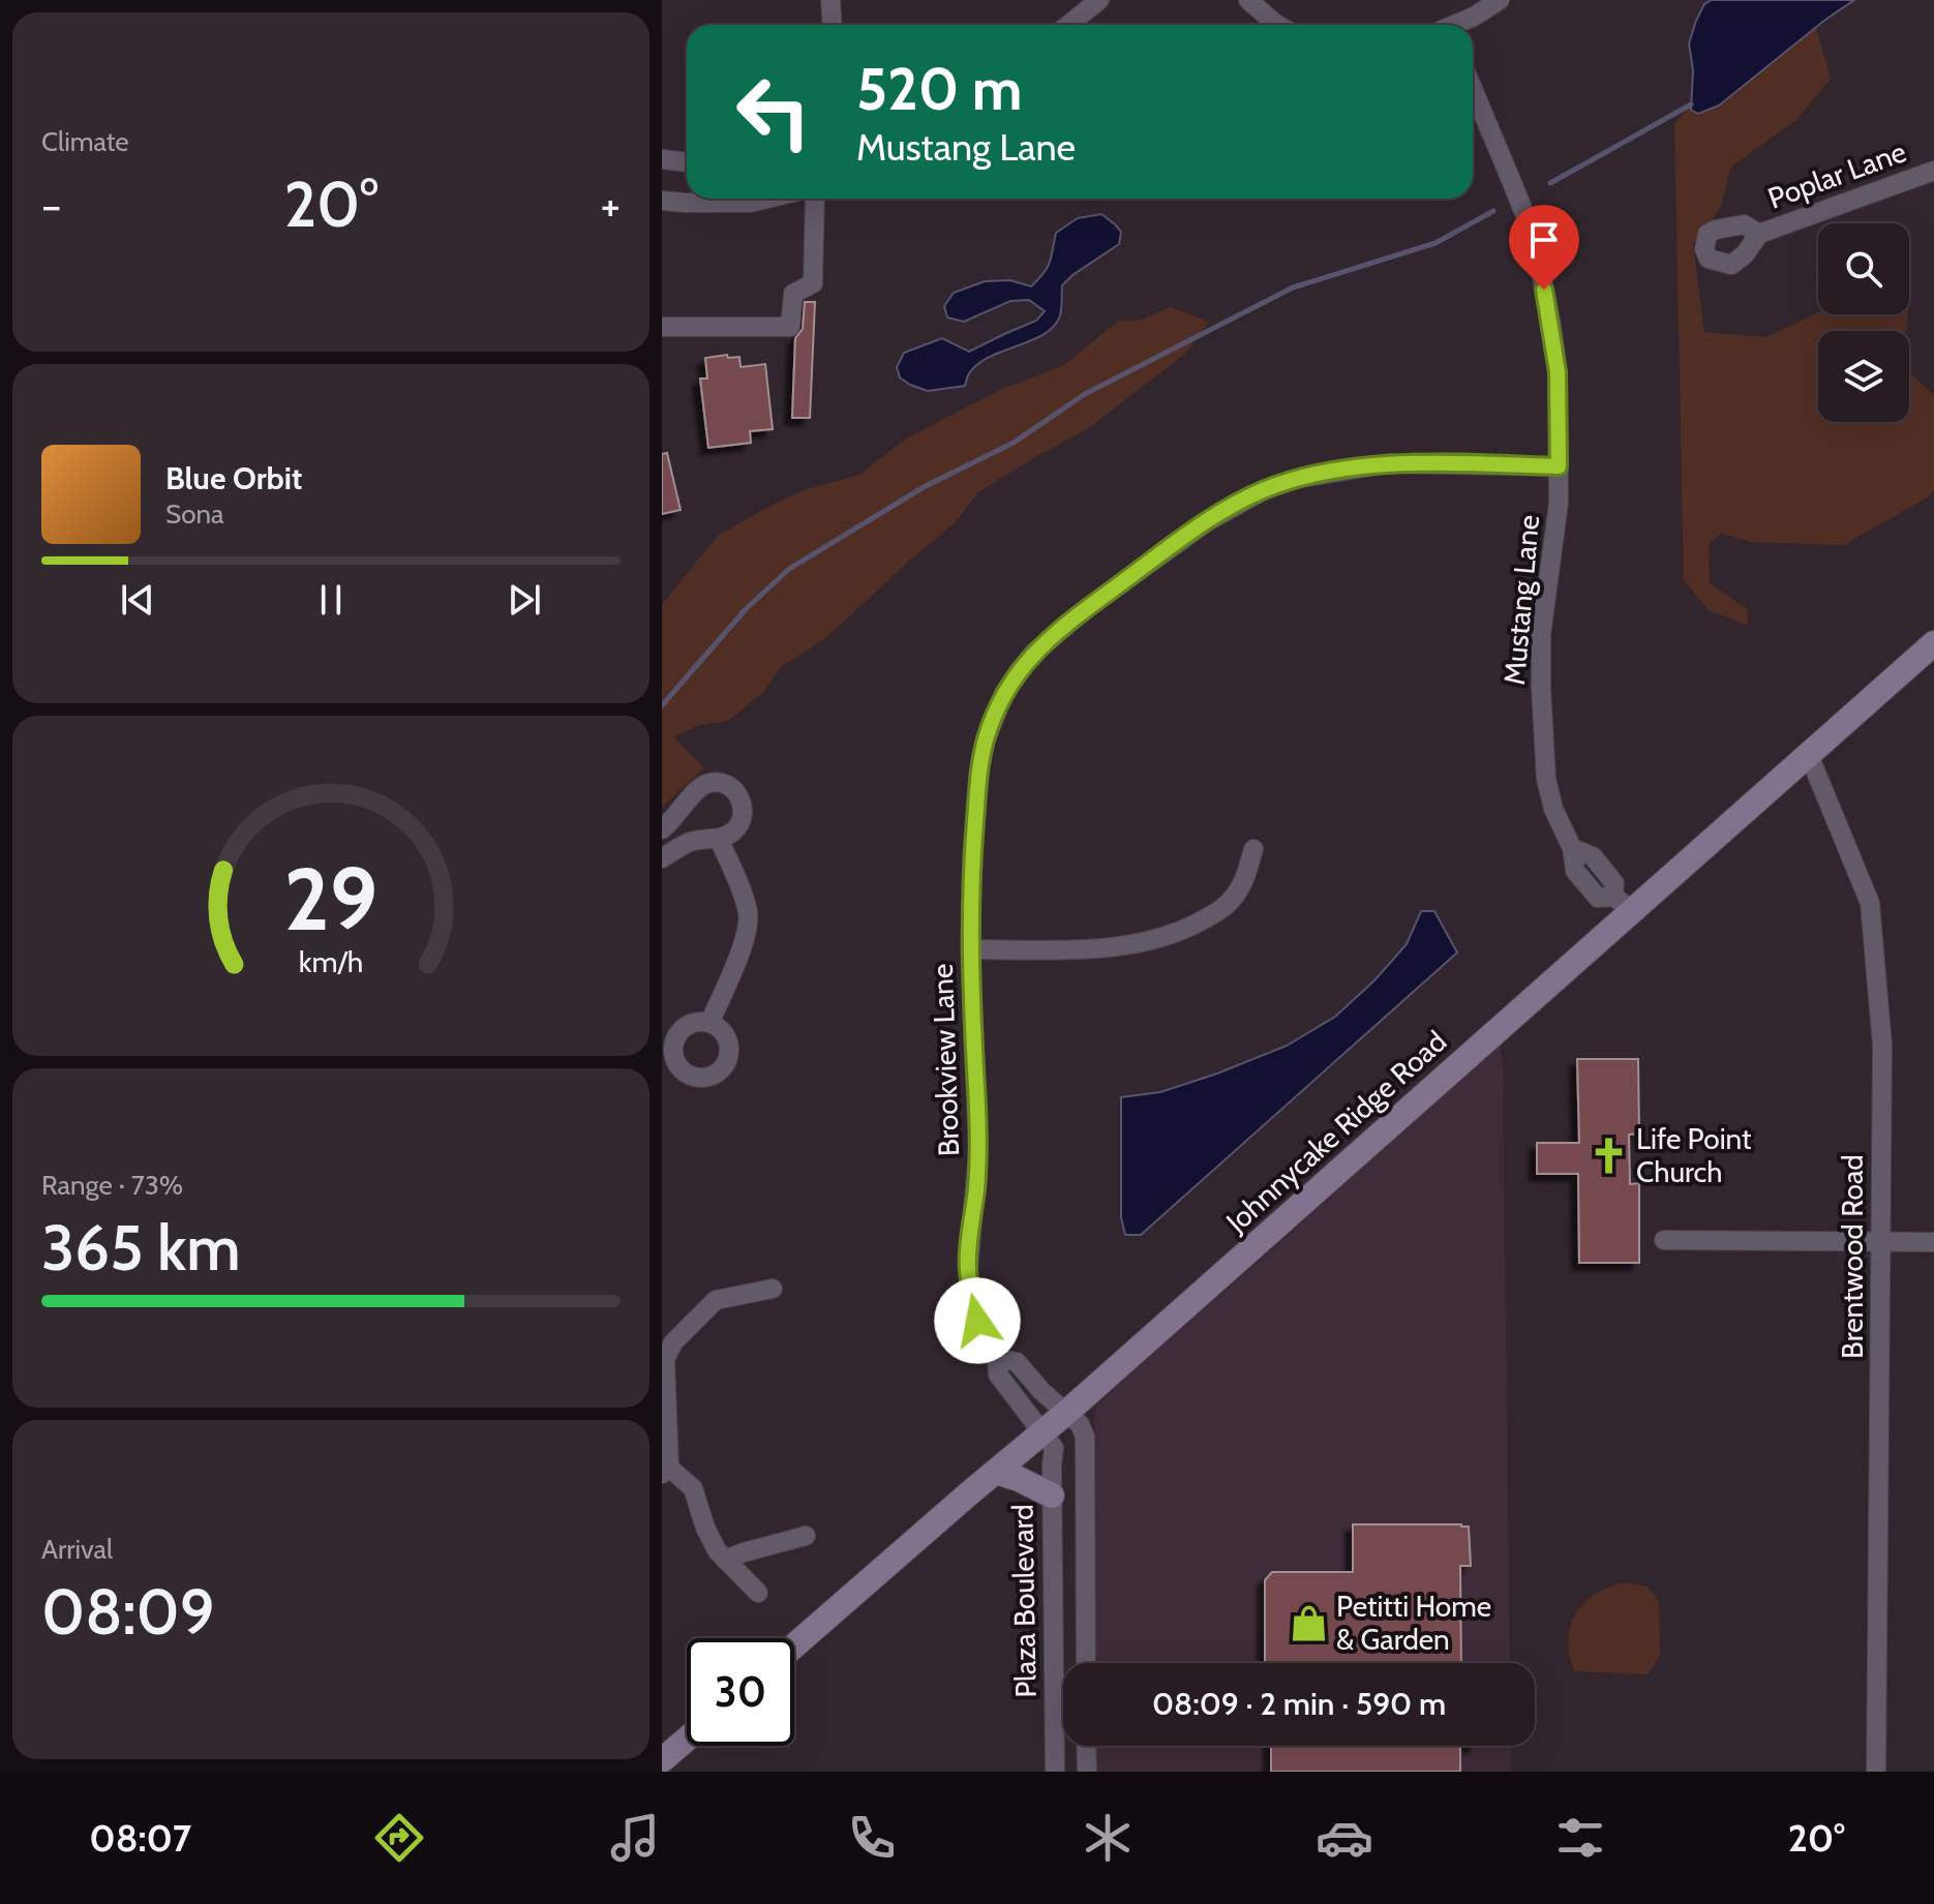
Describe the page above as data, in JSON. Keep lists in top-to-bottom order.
{
  "streets": {
    "main road": ["Johnnycake Ridge Road"],
    "street": [
      "Poplar Lane",
      "Mustang Lane",
      "Brookview Lane",
      "Brentwood Road",
      "Plaza Boulevard"
    ]
  },
  "crossings": [
    ["Mustang Lane", "Brookview Lane"],
    ["Mustang Lane", "Johnnycake Ridge Road"],
    ["Brookview Lane", "Johnnycake Ridge Road"],
    ["Brookview Lane", "Plaza Boulevard"],
    ["Johnnycake Ridge Road", "Brentwood Road"],
    ["Johnnycake Ridge Road", "Plaza Boulevard"]
  ],
  "places": {
    "church": ["Life Point Church"],
    "shop": ["Petitti Home & Garden"]
  },
  "page": {
    "tile": [
      "Climate",
      ["Range · 73%", "365 km"],
      ["Arrival", "08:09"]
    ],
    "turn": ["520 m", "Mustang Lane"],
    "heat": ["−", "20°", "+"],
    "song": ["Blue Orbit", "Sona"],
    "limit": "30",
    "trip": "08:09 · 2 min · 590 m",
    "tabs": ["08:07", "20°"],
    "gauge": ["29", "km/h"]
  }
}
